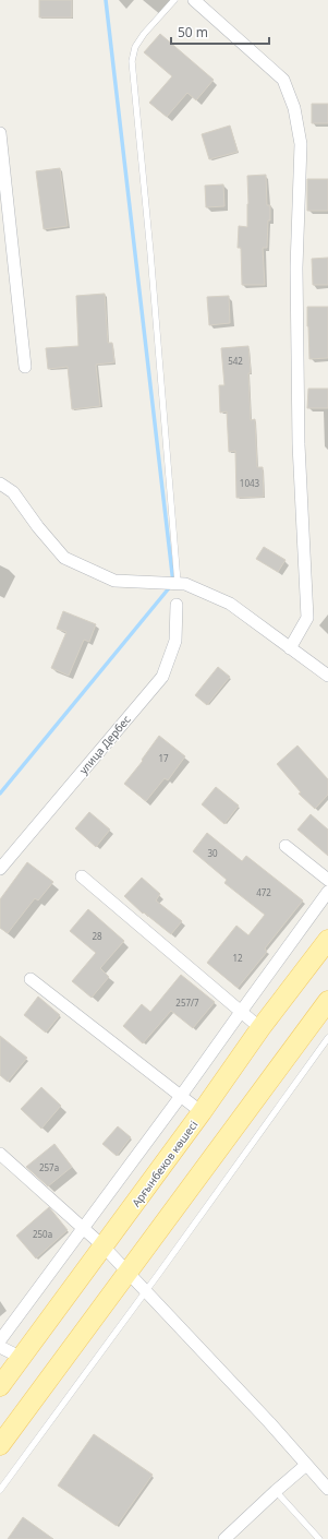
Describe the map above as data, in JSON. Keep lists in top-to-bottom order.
{
  "streets": {
    "main road": ["Арғынбеков көшесі"],
    "street": ["улица Дербес"]
  },
  "house_numbers": [
    "542",
    "1043",
    "17",
    "30",
    "472",
    "28",
    "12",
    "257/7",
    "257а",
    "250а"
  ],
  "scale_bar": "50 m"
}
